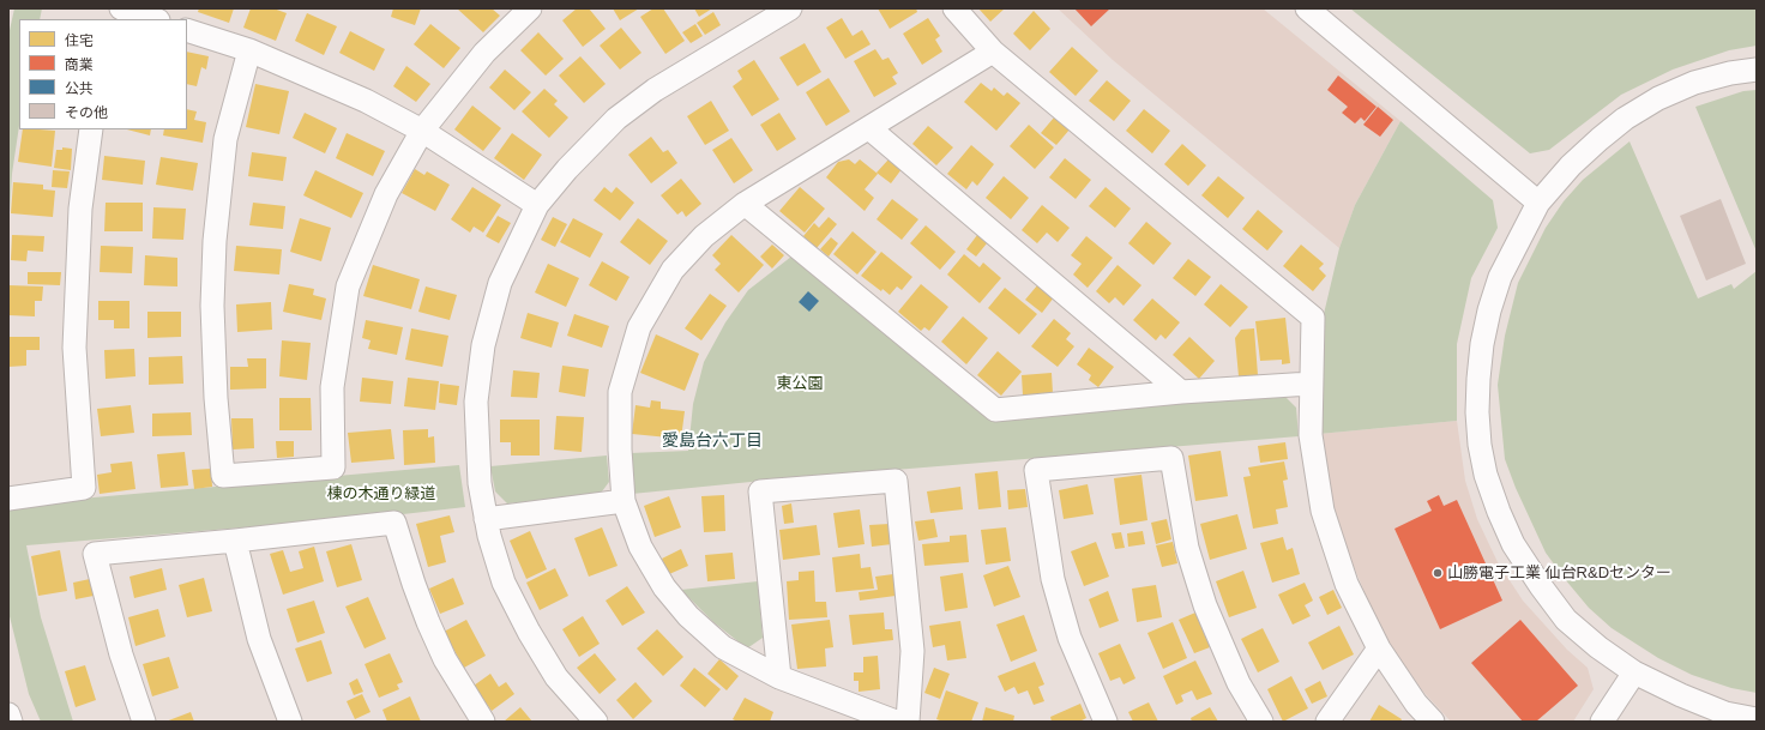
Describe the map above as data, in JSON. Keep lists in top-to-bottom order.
{
  "districts": ["愛島台六丁目"],
  "parks": ["東公園", "棟の木通り緑道"],
  "places": ["山勝電子工業 仙台R&Dセンター"],
  "legend": [
    "住宅",
    "商業",
    "公共",
    "その他"
  ]
}
